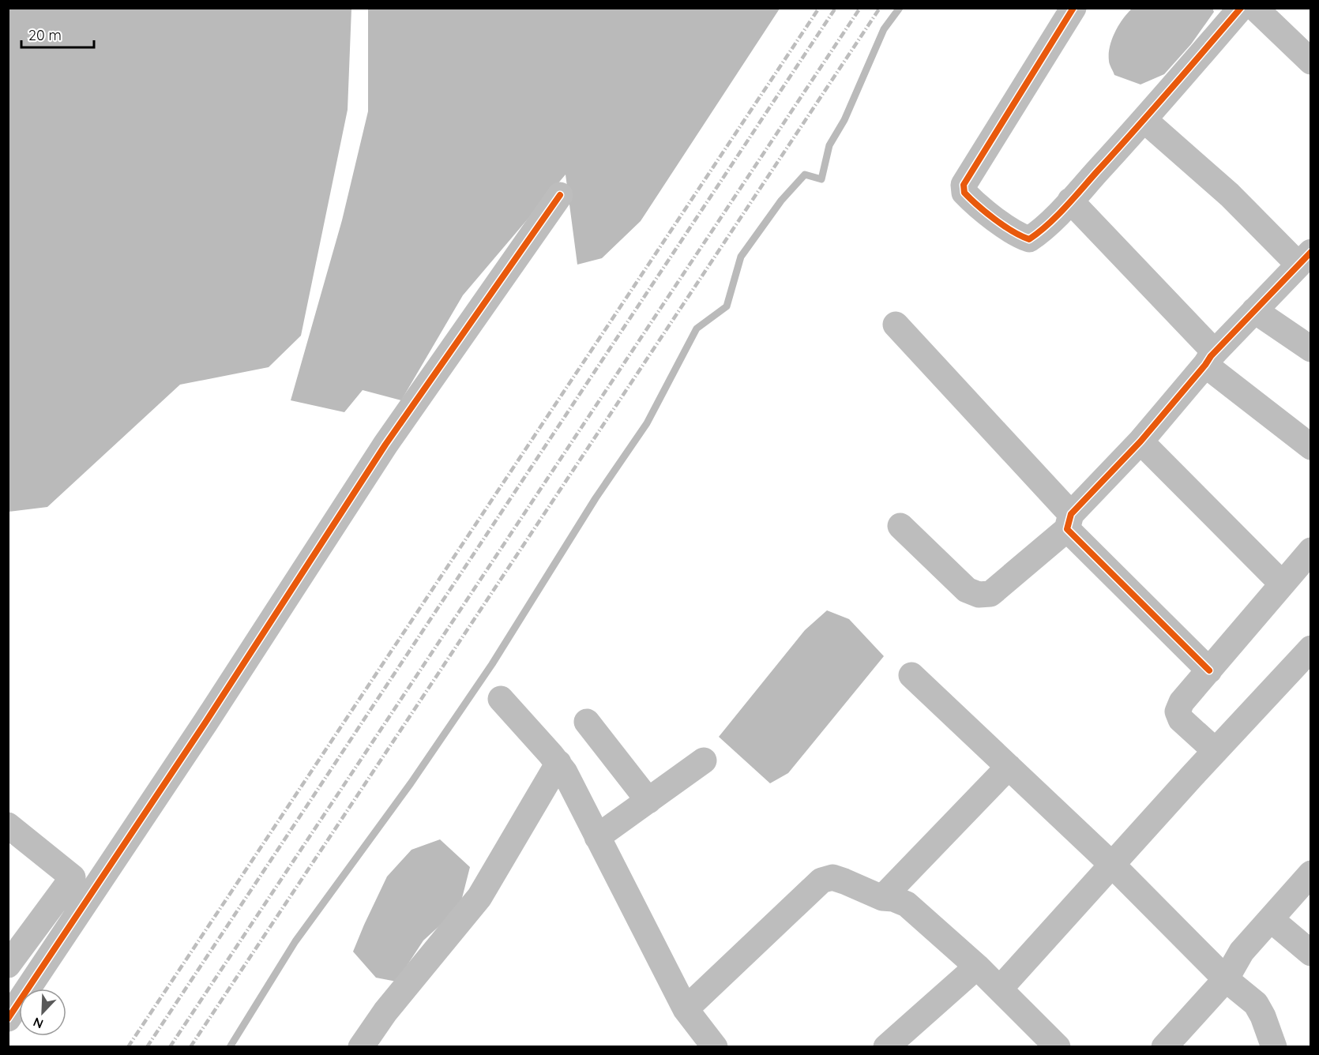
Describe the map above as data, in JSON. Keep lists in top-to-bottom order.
{
  "scale_bar": "20 m",
  "north": "bottom left"
}
